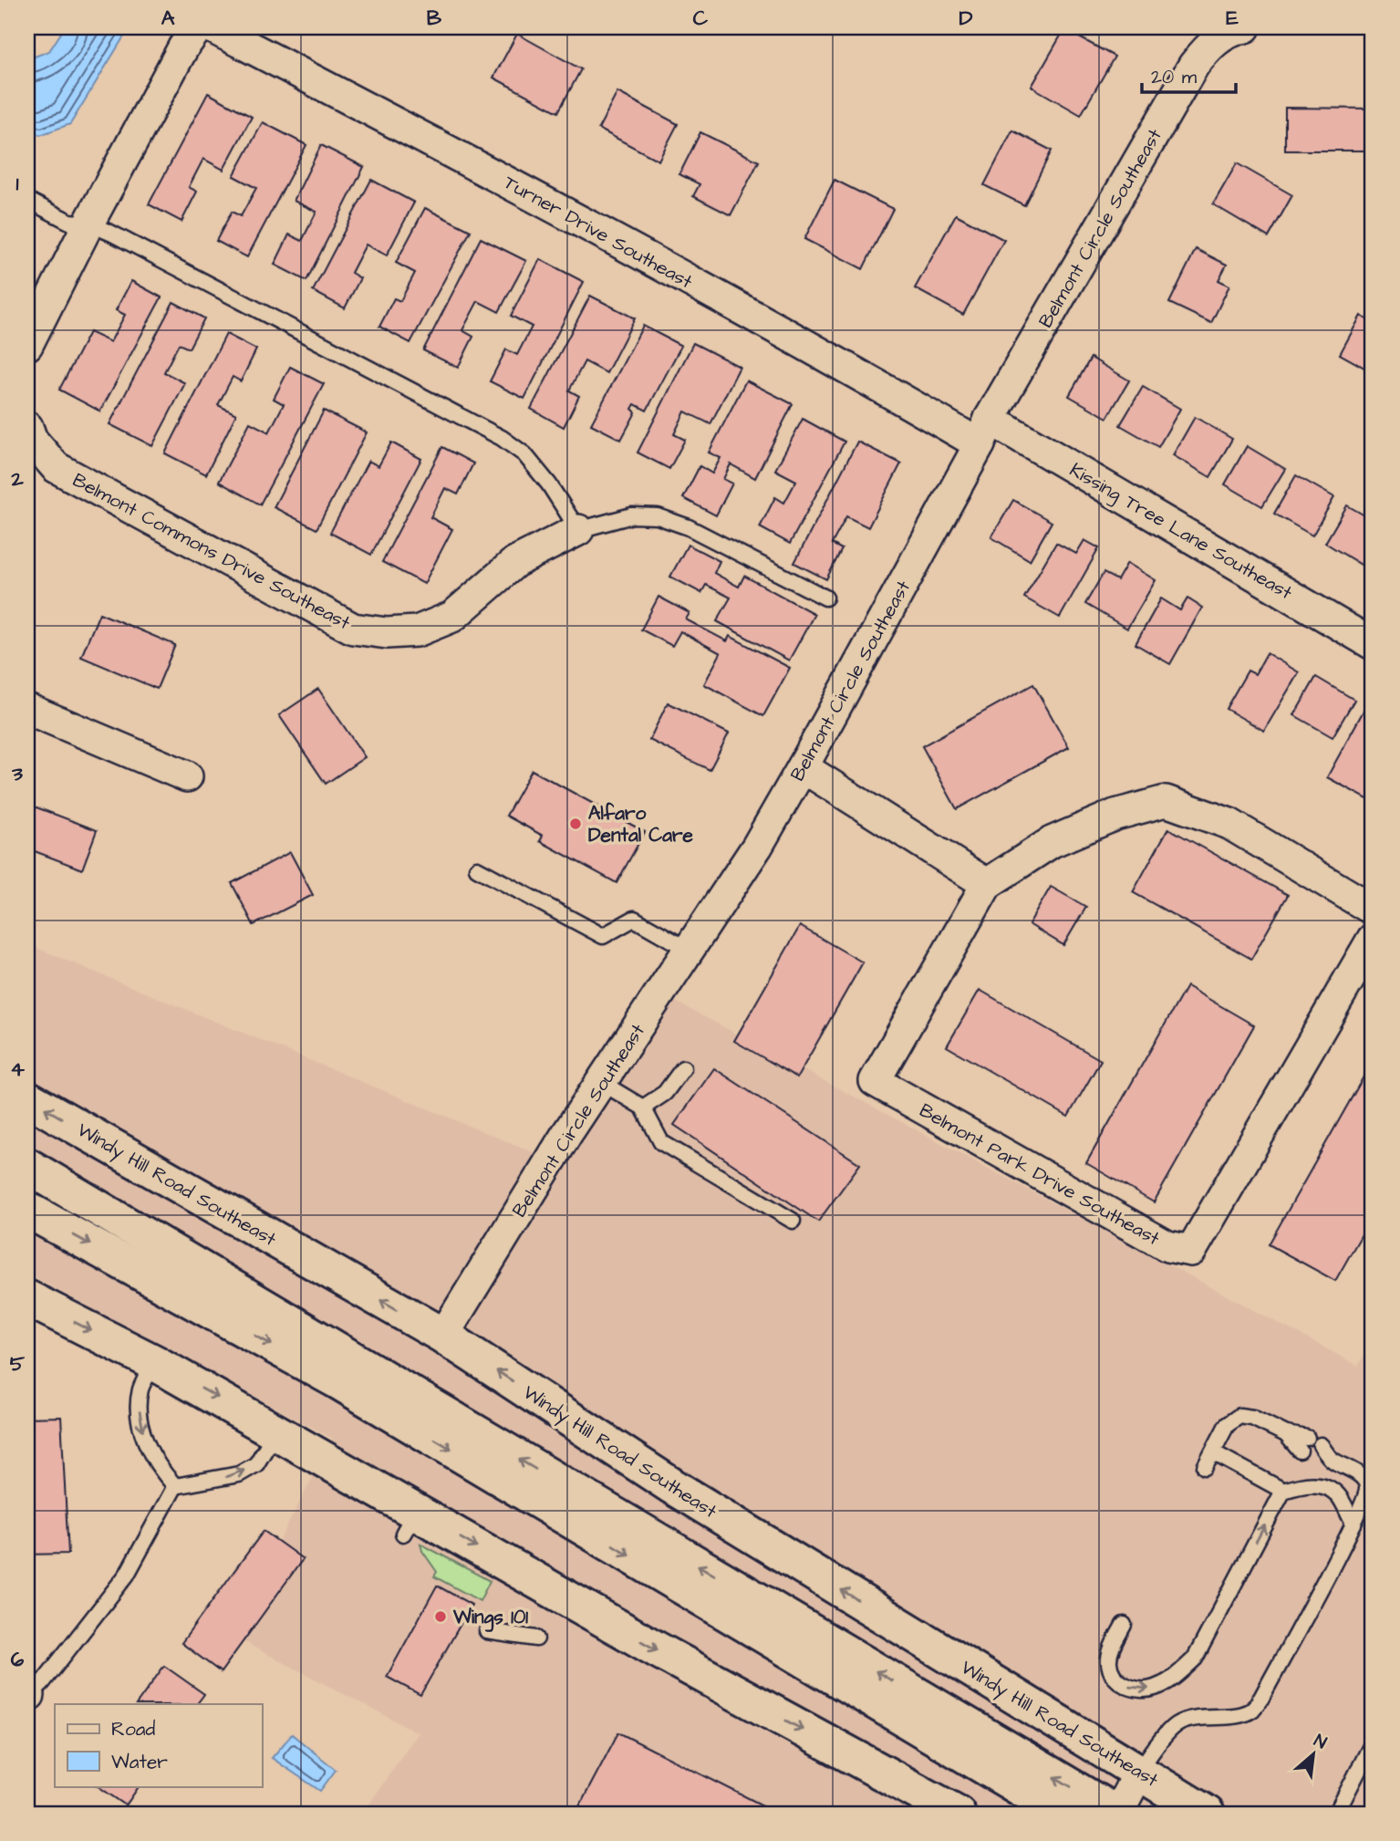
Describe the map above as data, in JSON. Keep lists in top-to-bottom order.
{
  "streets": {
    "main road": ["Windy Hill Road Southeast"],
    "street": [
      "Belmont Circle Southeast",
      "Turner Drive Southeast",
      "Kissing Tree Lane Southeast",
      "Belmont Commons Drive Southeast",
      "Belmont Park Drive Southeast"
    ]
  },
  "crossings": [
    ["Belmont Circle Southeast", "Turner Drive Southeast"],
    ["Belmont Circle Southeast", "Kissing Tree Lane Southeast"],
    ["Belmont Circle Southeast", "Windy Hill Road Southeast"],
    ["Turner Drive Southeast", "Kissing Tree Lane Southeast"]
  ],
  "places": ["Alfaro Dental Care", "Wings 101"],
  "legend": ["Road", "Water"],
  "scale_bar": "20 m",
  "north": "top right",
  "grid": {
    "columns": [
      "A",
      "B",
      "C",
      "D",
      "E"
    ],
    "rows": [
      "1",
      "2",
      "3",
      "4",
      "5",
      "6"
    ]
  }
}
